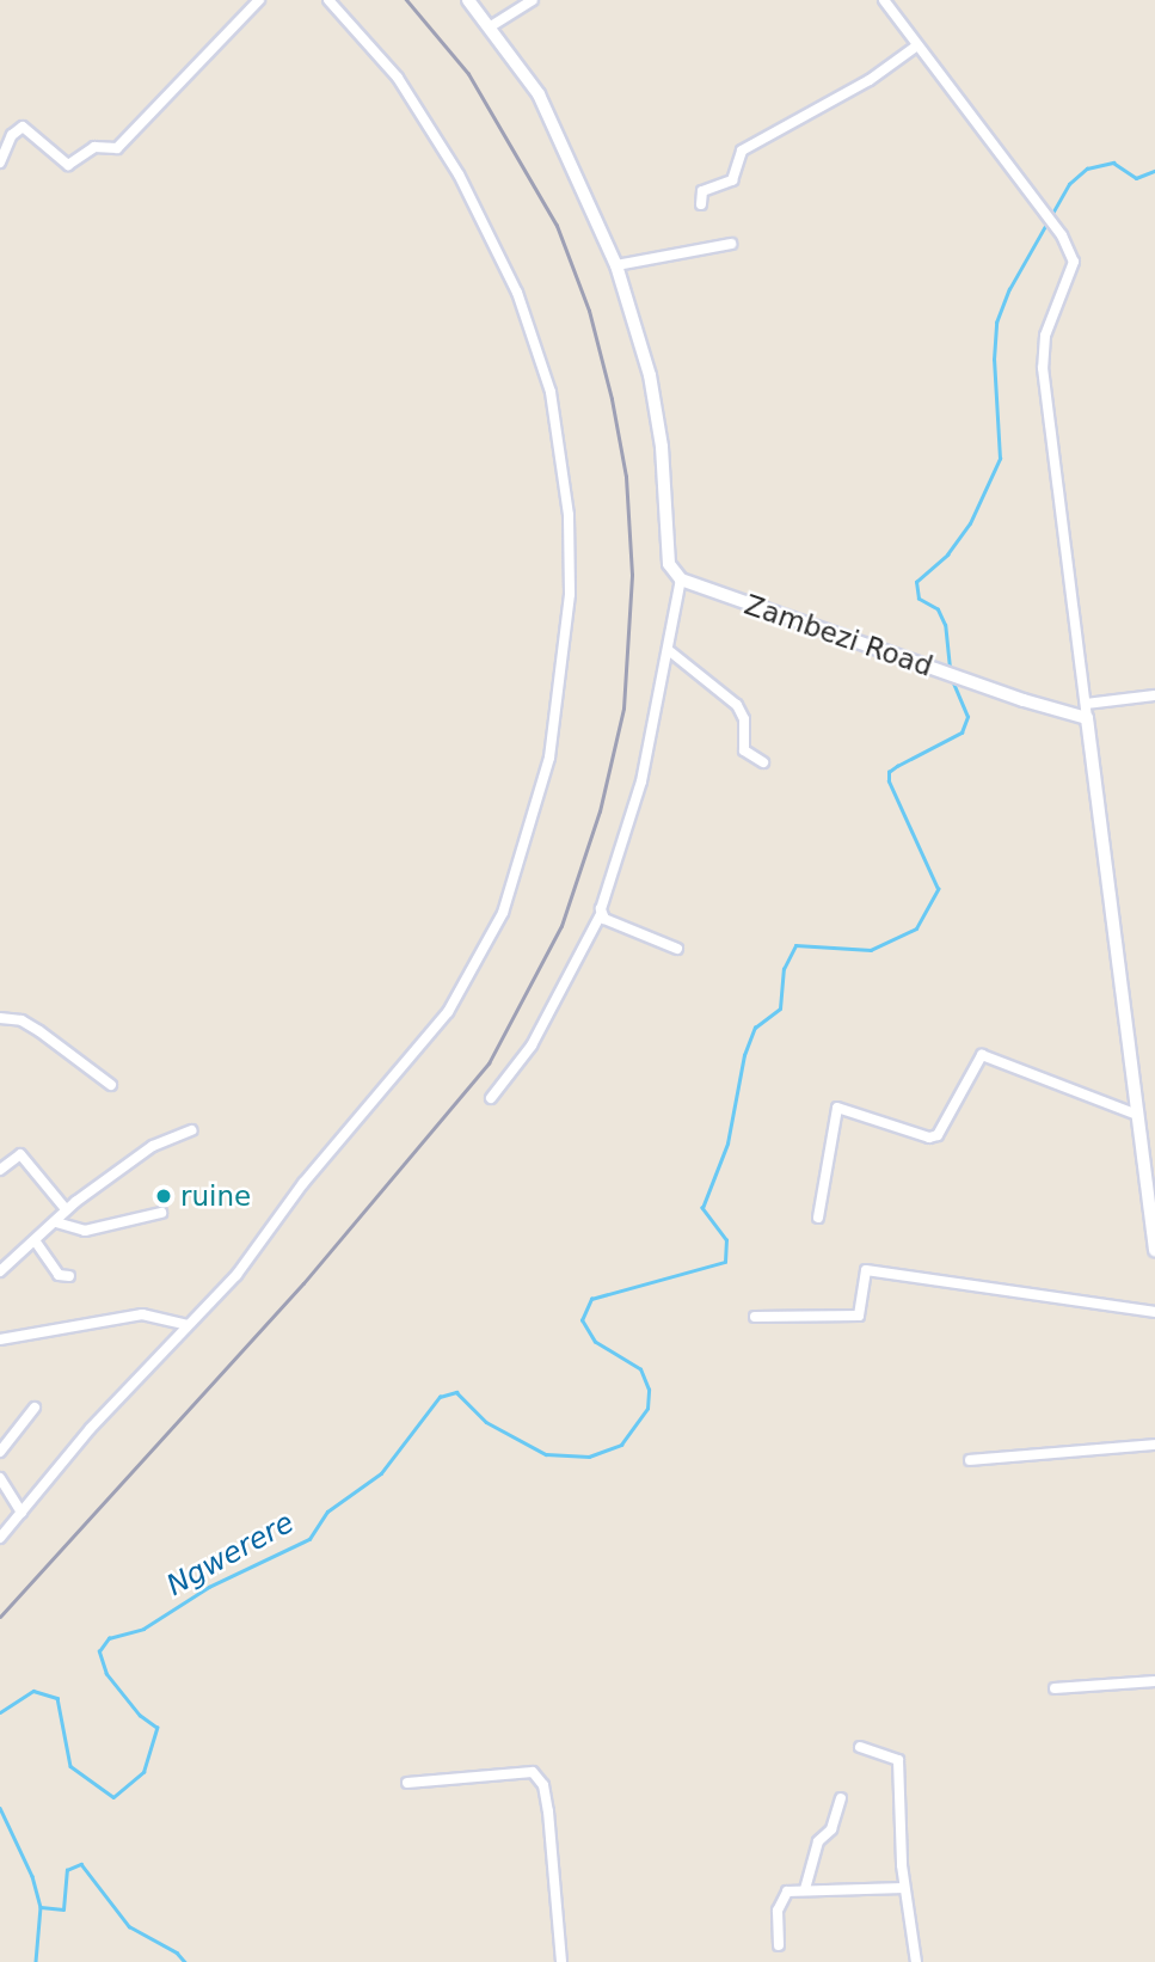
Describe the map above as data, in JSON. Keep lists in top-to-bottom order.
{
  "streets": {
    "main road": ["Zambezi Road"]
  },
  "water": ["Ngwerere"],
  "places": ["ruine"]
}
